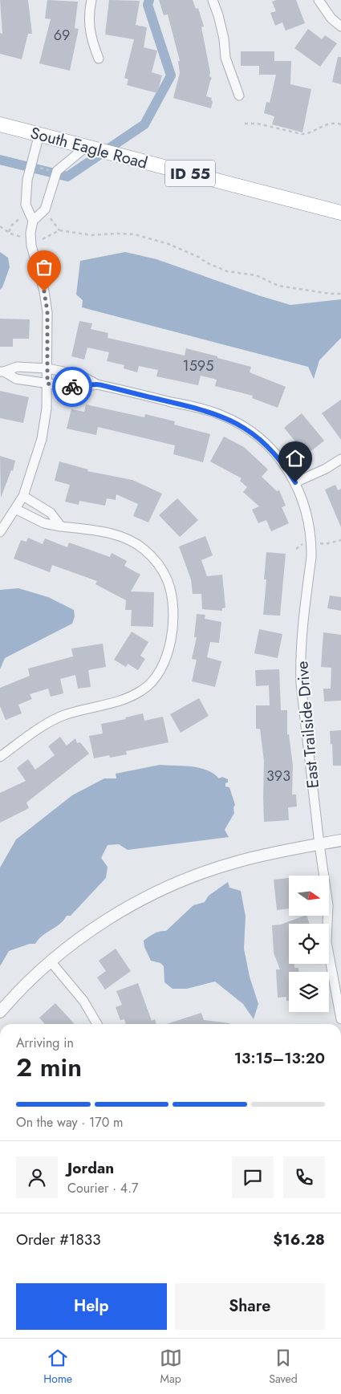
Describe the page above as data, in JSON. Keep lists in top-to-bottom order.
{
  "streets": {
    "highway": ["South Eagle Road", "ID 55"],
    "street": ["East Trailside Drive"]
  },
  "house_numbers": ["69", "1595", "393"],
  "north": "right",
  "page": {
    "heading": ["2 min", "Arriving in", "13:15–13:20"],
    "panel": [
      "Jordan",
      "Courier · 4.7",
      "Order #1833",
      "$16.28"
    ],
    "bar": "On the way · 170 m",
    "buttons": ["Help", "Share"],
    "tabs": ["Home", "Map", "Saved"]
  }
}
